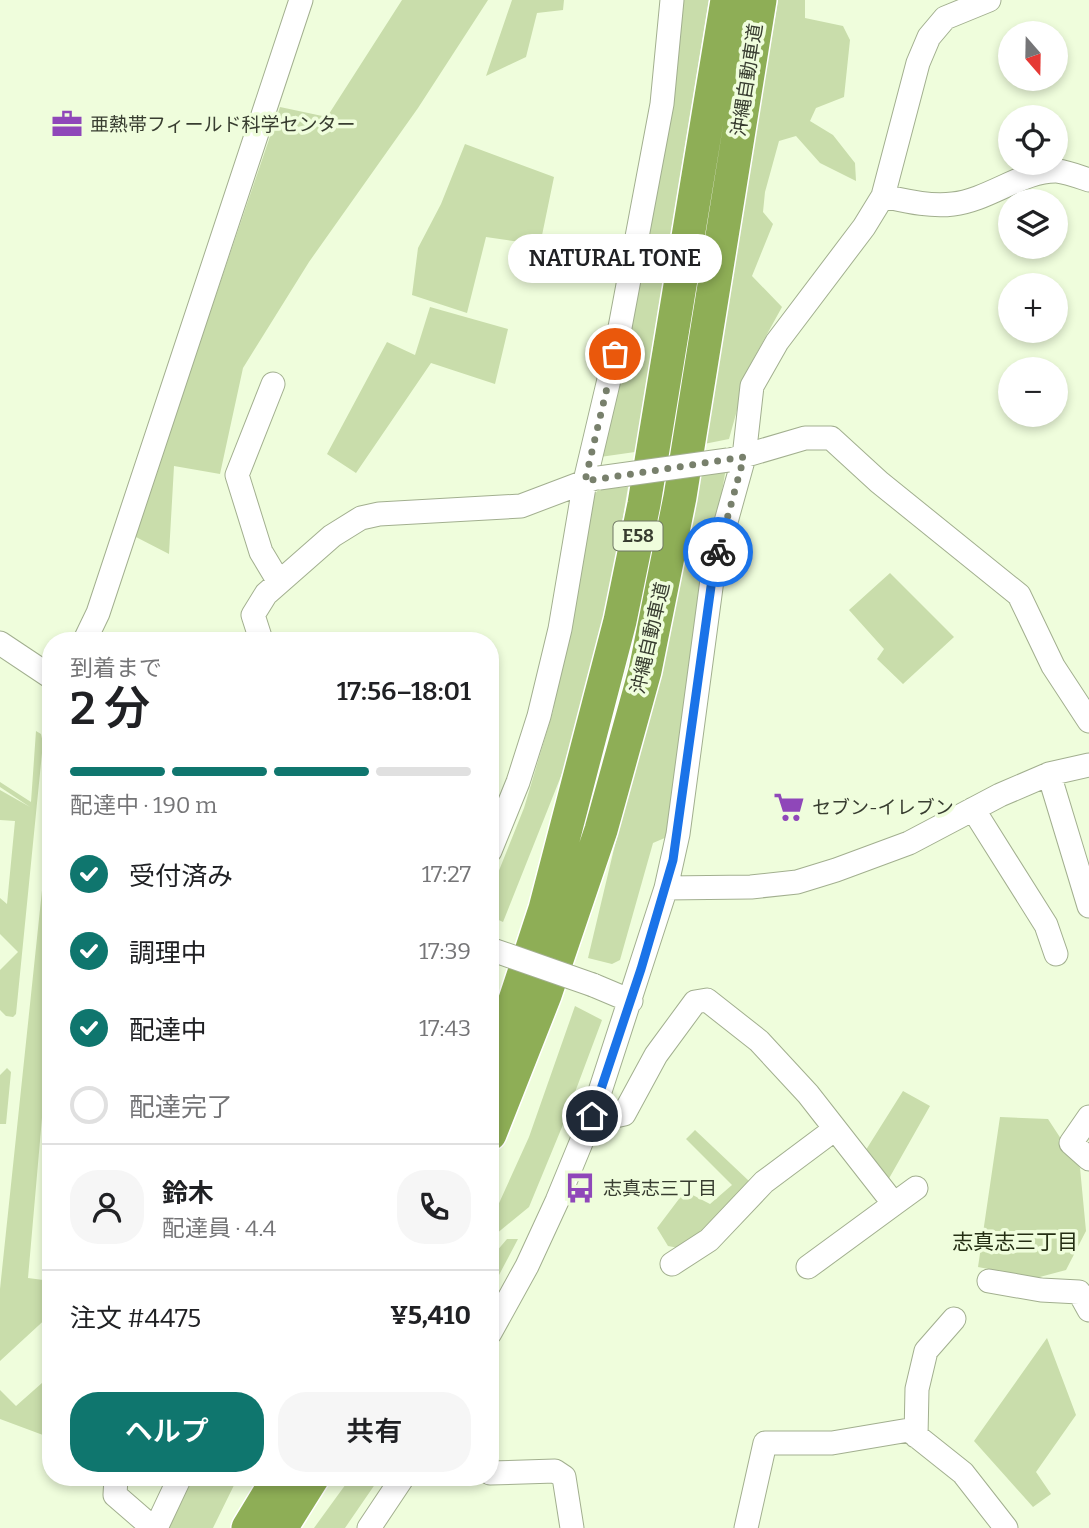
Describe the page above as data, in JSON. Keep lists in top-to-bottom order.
{
  "streets": {
    "highway": ["沖縄自動車道", "E58"]
  },
  "districts": ["志真志三丁目"],
  "places": {
    "office": ["亜熱帯フィールド科学センター"],
    "other": ["NATURAL TONE"],
    "supermarket": ["セブン-イレブン"],
    "bus stop": ["志真志三丁目"]
  },
  "north": "bottom",
  "page": {
    "map_buttons": ["+", "−"],
    "bubble": "NATURAL TONE",
    "heading": ["2 分", "到着まで", "17:56–18:01"],
    "panel": [
      "鈴木",
      "配達員 · 4.4",
      "注文 #4475",
      "¥5,410"
    ],
    "bar": "配達中 · 190 m",
    "list": [
      ["受付済み", "17:27"],
      ["調理中", "17:39"],
      ["配達中", "17:43"],
      "配達完了"
    ],
    "buttons": ["ヘルプ", "共有"]
  }
}
